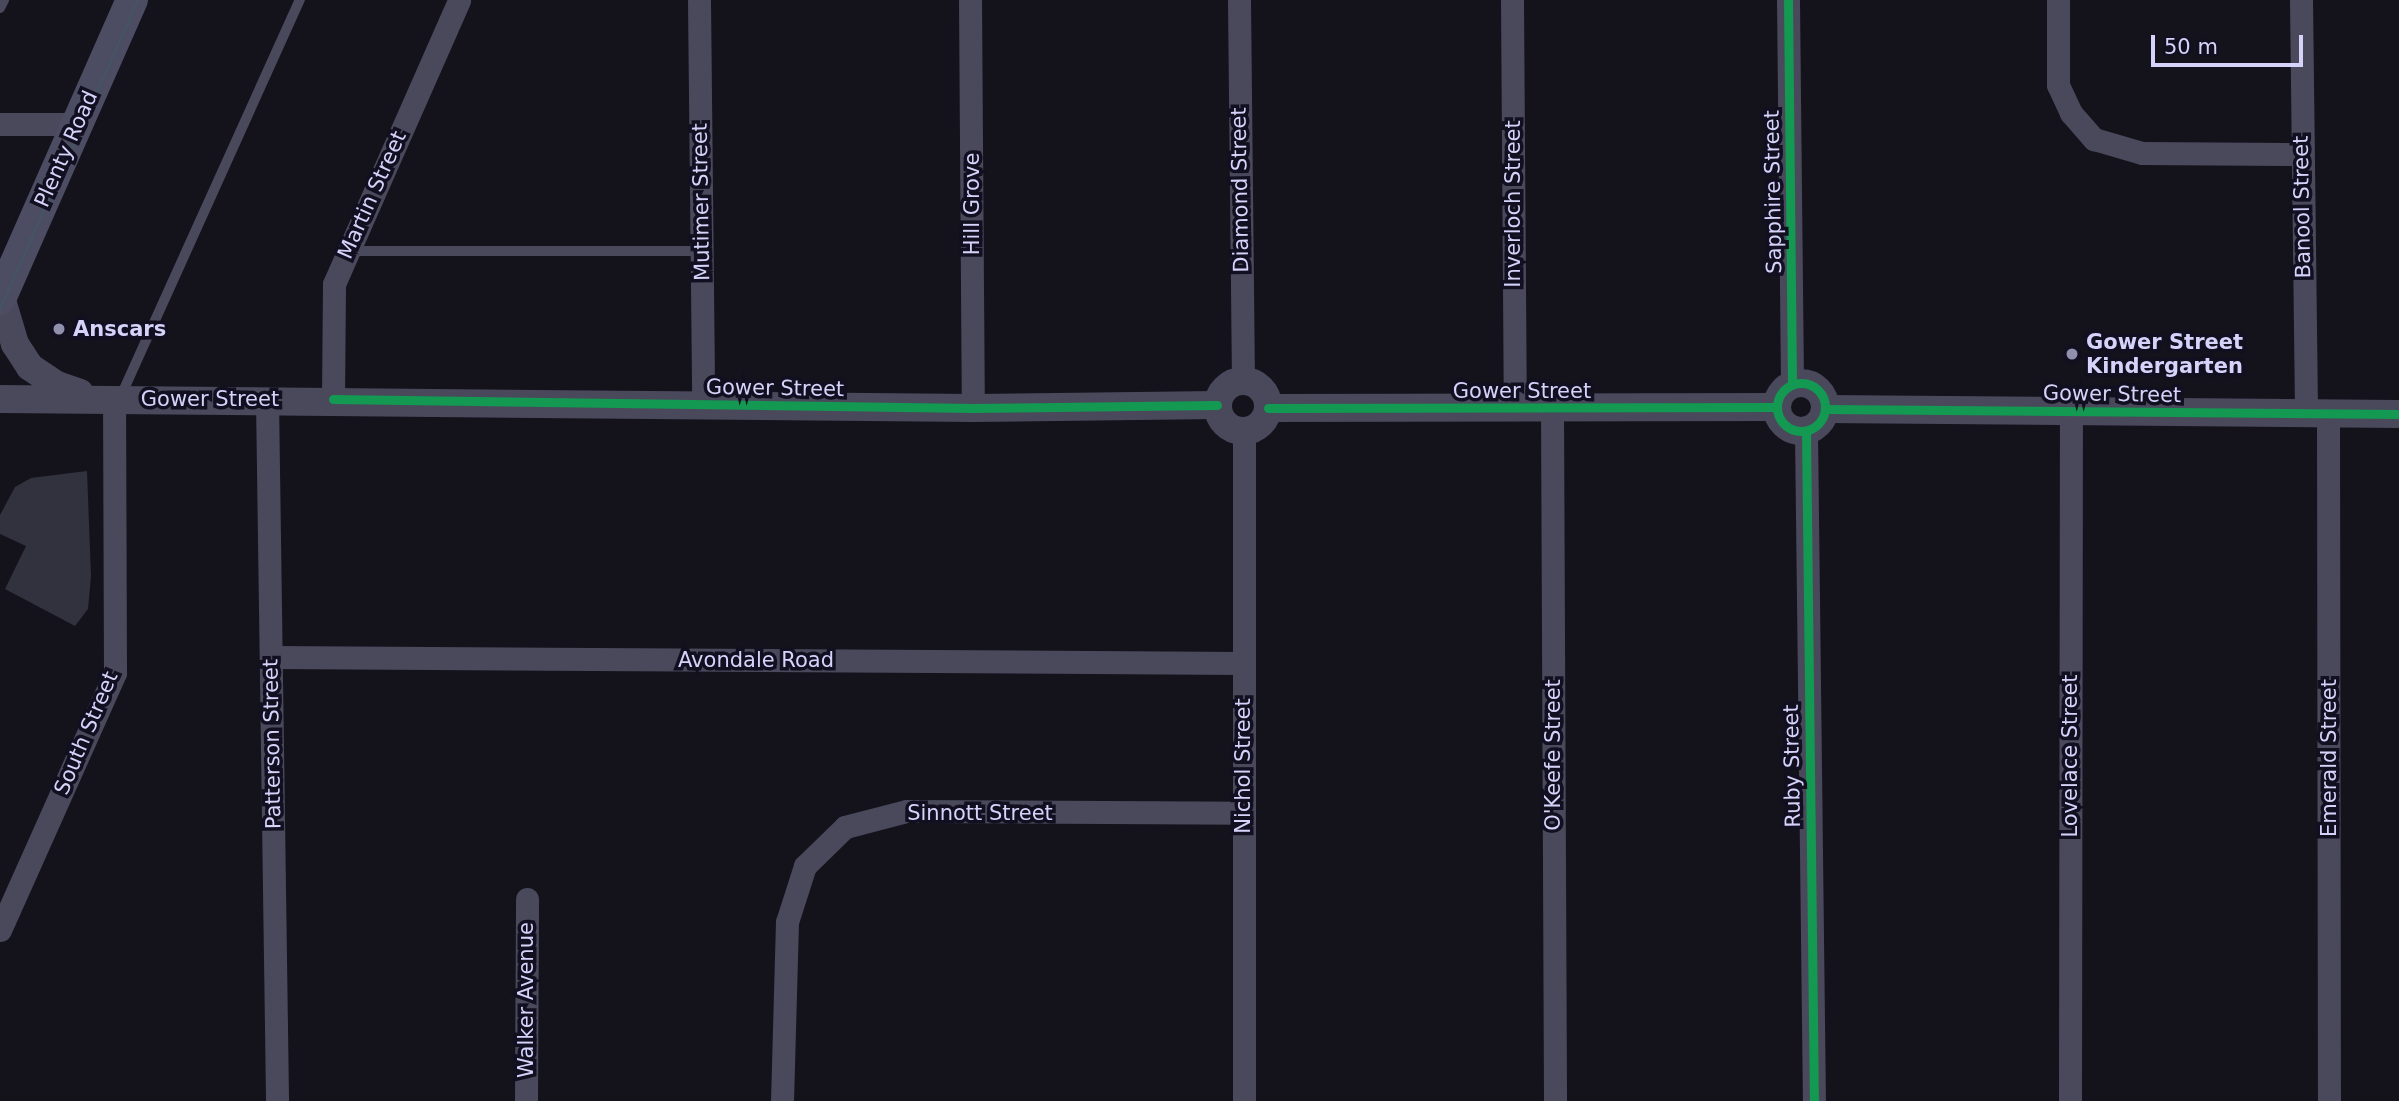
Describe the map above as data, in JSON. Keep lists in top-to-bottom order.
{
  "streets": {
    "main road": ["Plenty Road"],
    "street": [
      "Diamond Street",
      "Sapphire Street",
      "Martin Street",
      "Mutimer Street",
      "Hill Grove",
      "Inverloch Street",
      "Banool Street",
      "Gower Street",
      "Avondale Road",
      "South Street",
      "Patterson Street",
      "O'Keefe Street",
      "Lovelace Street",
      "Emerald Street",
      "Nichol Street",
      "Ruby Street",
      "Sinnott Street",
      "Walker Avenue"
    ]
  },
  "crossings": [
    ["Diamond Street", "Gower Street"],
    ["Diamond Street", "Nichol Street"],
    ["Sapphire Street", "Gower Street"],
    ["Sapphire Street", "Ruby Street"],
    ["Martin Street", "Gower Street"],
    ["Mutimer Street", "Gower Street"],
    ["Hill Grove", "Gower Street"],
    ["Inverloch Street", "Gower Street"],
    ["Banool Street", "Gower Street"],
    ["Banool Street", "Emerald Street"],
    ["Gower Street", "South Street"],
    ["Gower Street", "Patterson Street"],
    ["Gower Street", "O'Keefe Street"],
    ["Gower Street", "Lovelace Street"],
    ["Gower Street", "Emerald Street"],
    ["Gower Street", "Nichol Street"],
    ["Gower Street", "Ruby Street"],
    ["Avondale Road", "Patterson Street"],
    ["Avondale Road", "Nichol Street"],
    ["Nichol Street", "Sinnott Street"]
  ],
  "places": ["Anscars", "Gower Street Kindergarten"],
  "scale_bar": "50 m"
}
